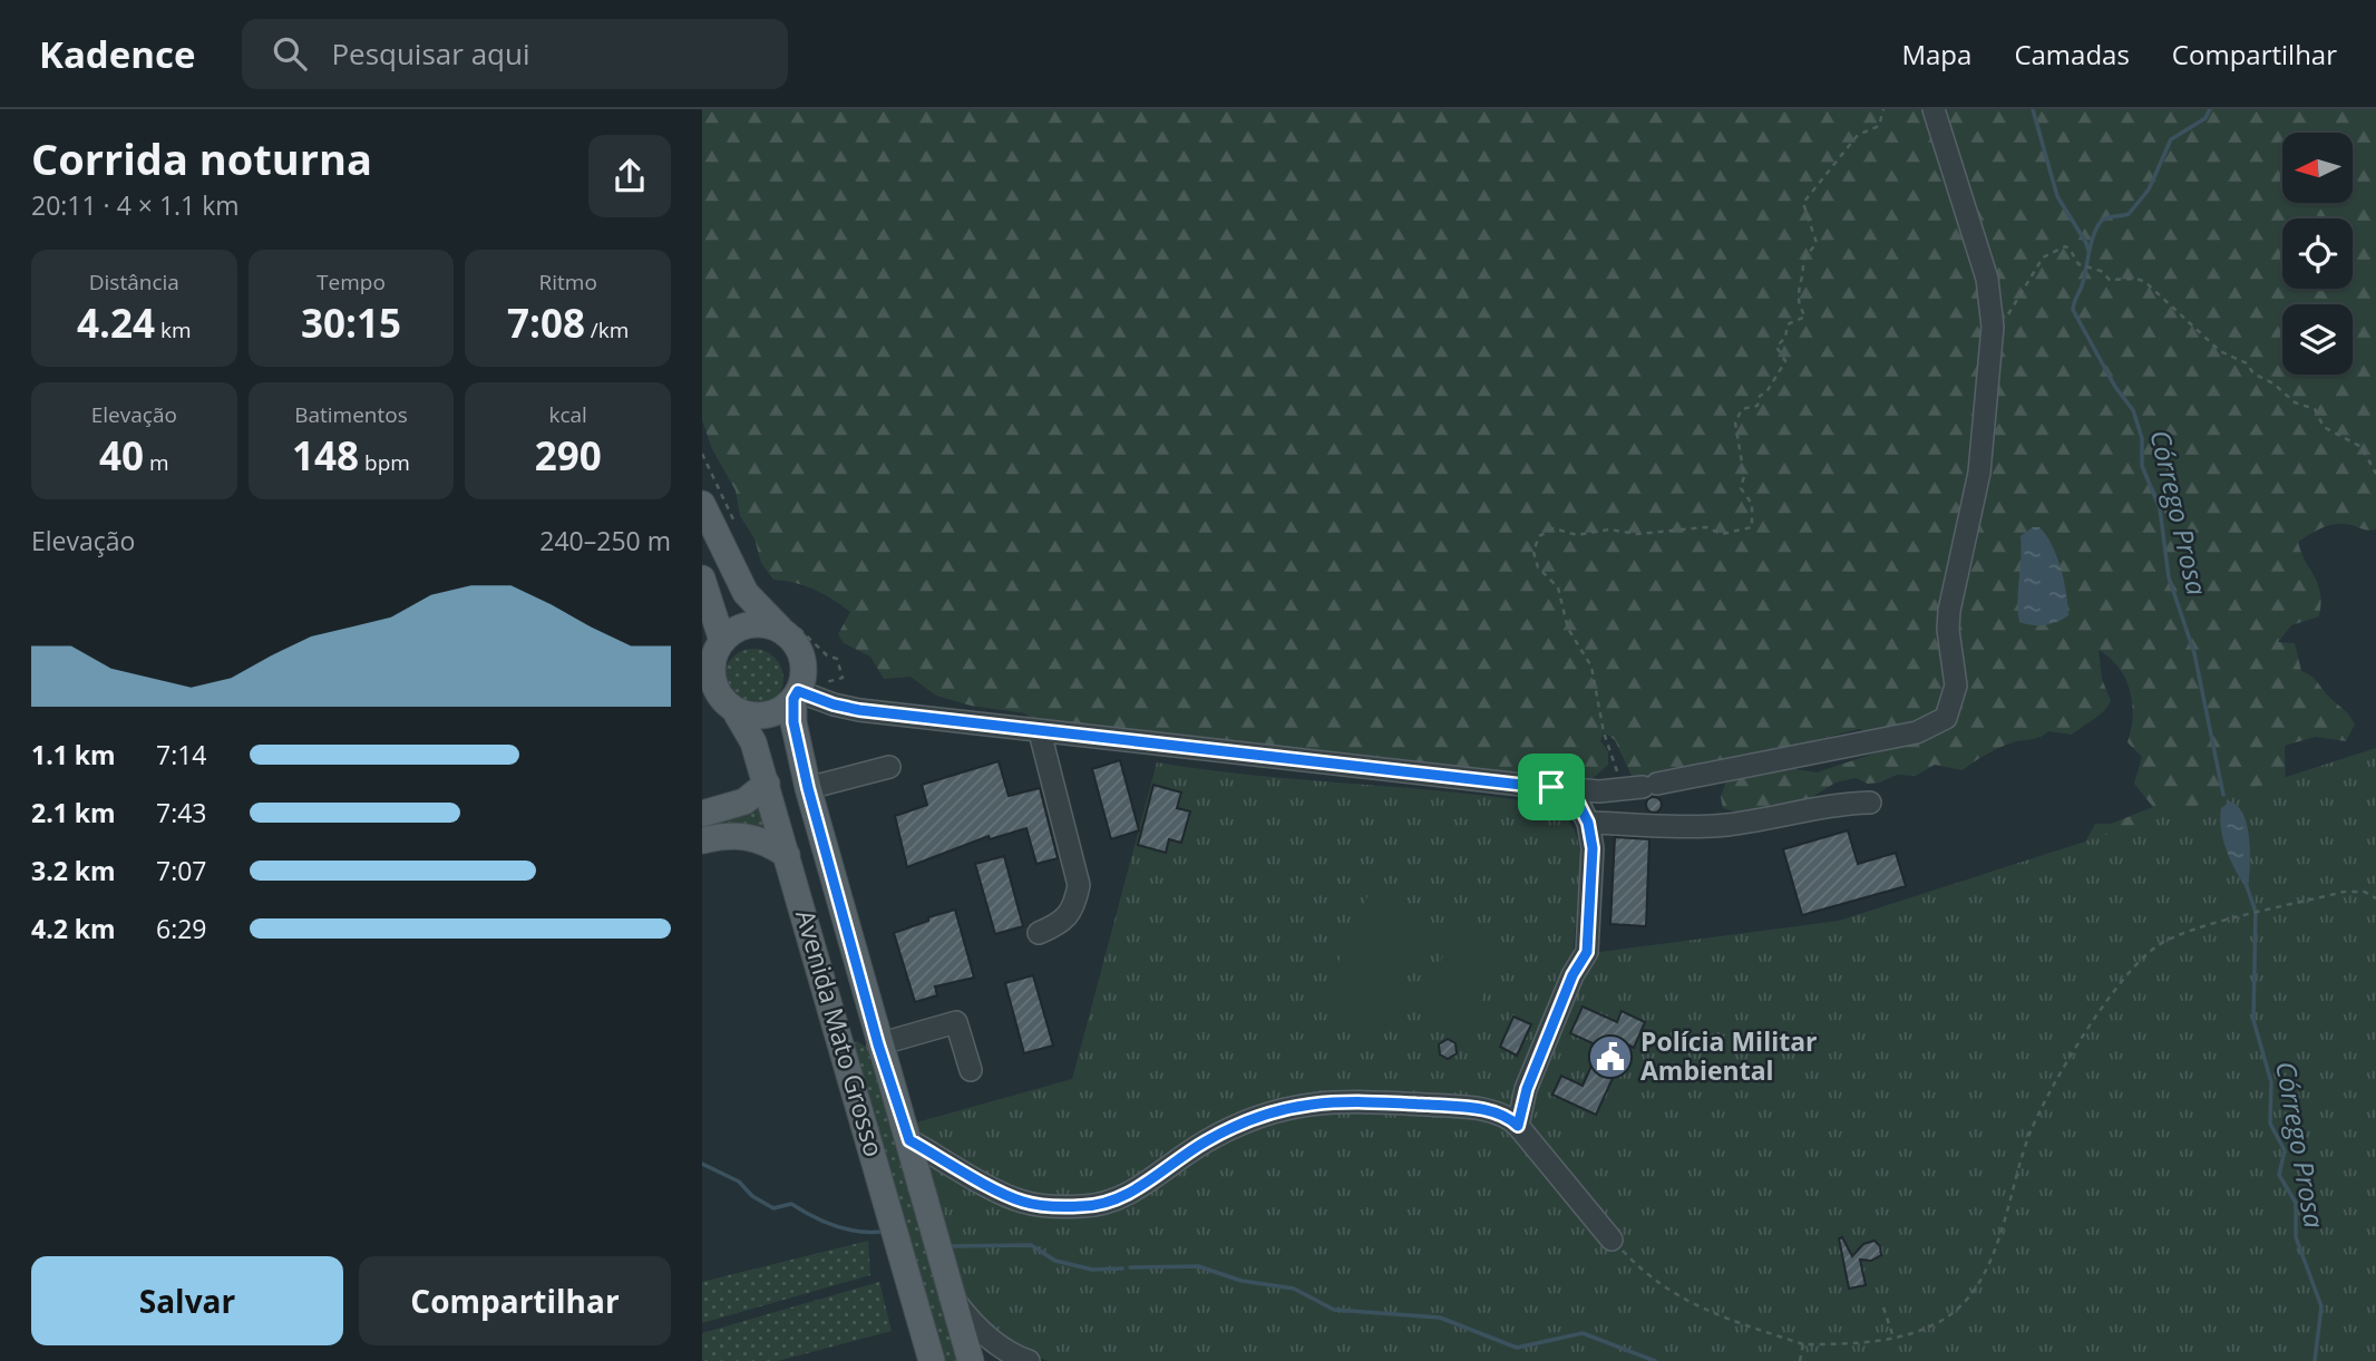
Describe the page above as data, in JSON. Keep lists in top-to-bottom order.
{
  "streets": {
    "main road": ["Avenida Mato Grosso"]
  },
  "water": ["Córrego Prosa"],
  "places": {
    "public building": ["Polícia Militar Ambiental"]
  },
  "north": "left",
  "page": {
    "header": "Kadence",
    "search": "Pesquisar aqui",
    "nav": ["Mapa", "Camadas", "Compartilhar"],
    "heading": ["Corrida noturna", "20:11 · 4 × 1.1 km"],
    "stats": [
      ["Distância", "4.24 km"],
      ["Tempo", "30:15"],
      ["Ritmo", "7:08 /km"],
      ["Elevação", "40 m"],
      ["Batimentos", "148 bpm"],
      ["kcal", "290"]
    ],
    "chart": ["Elevação", "240–250 m"],
    "list": [
      {
        "name": "1.1 km",
        "note": "7:14"
      },
      {
        "name": "2.1 km",
        "note": "7:43"
      },
      {
        "name": "3.2 km",
        "note": "7:07"
      },
      {
        "name": "4.2 km",
        "note": "6:29"
      }
    ],
    "buttons": ["Salvar", "Compartilhar"]
  }
}
